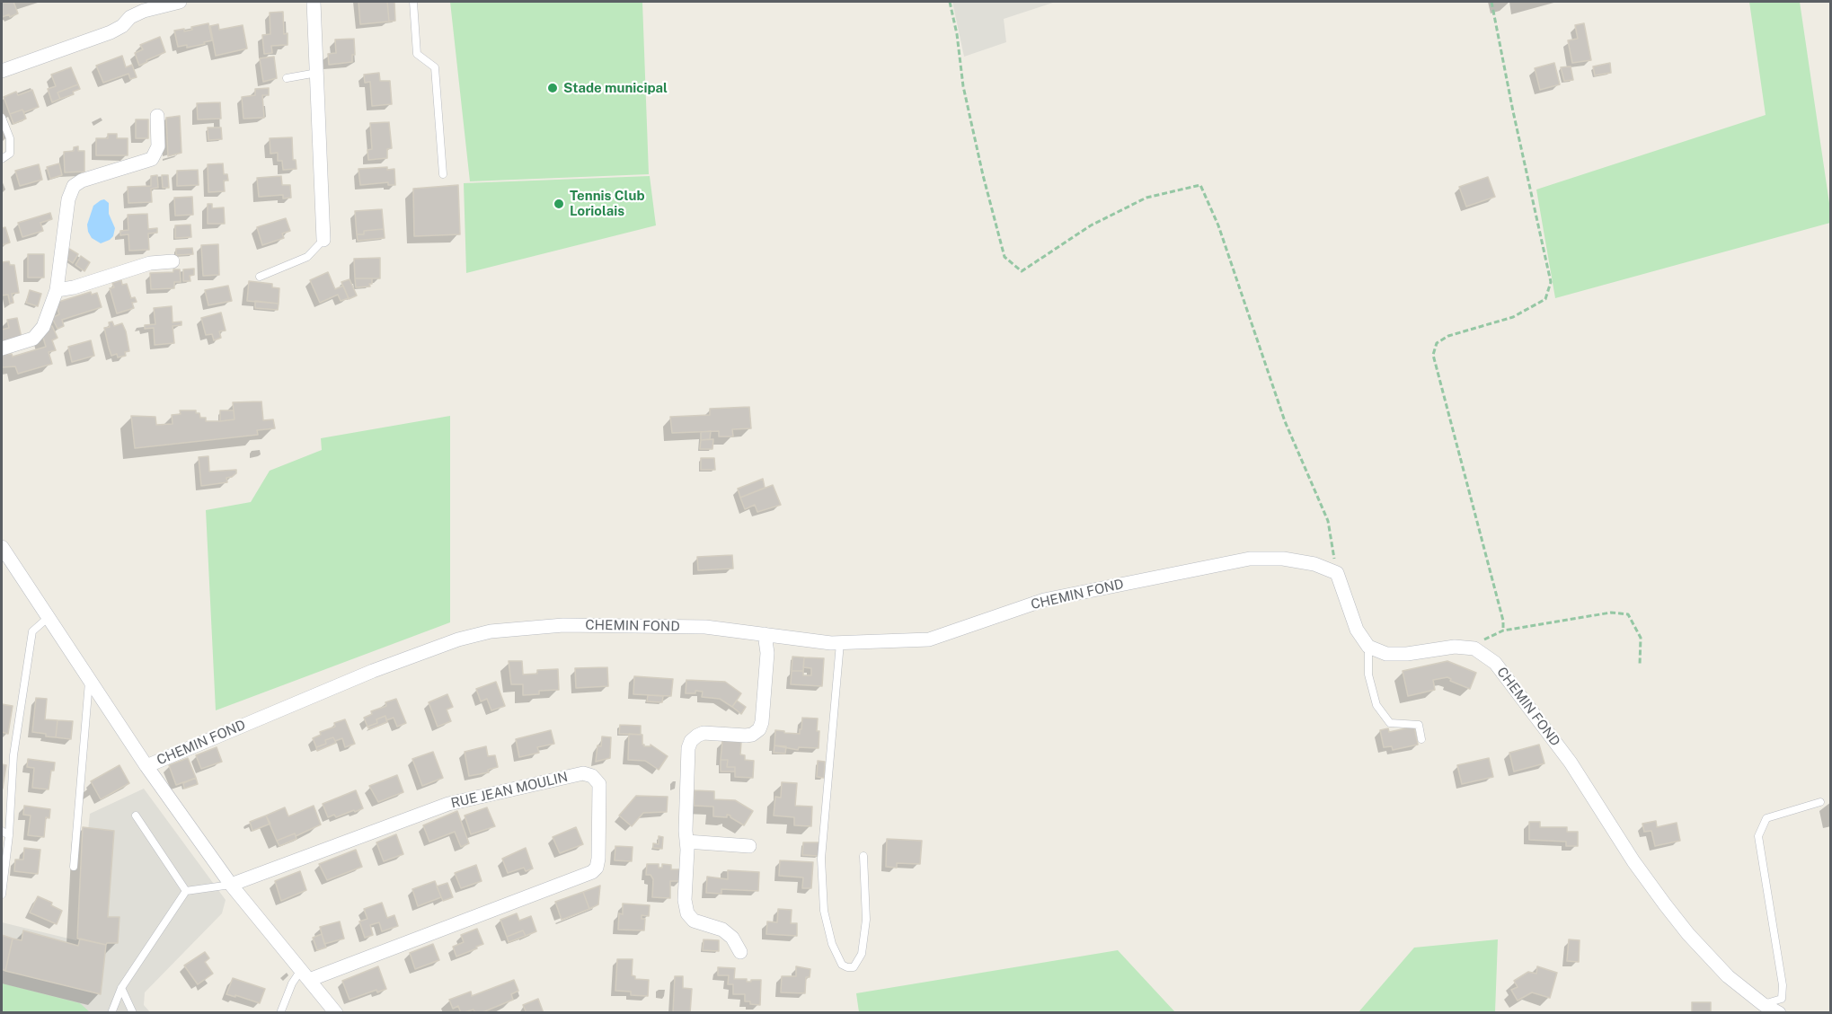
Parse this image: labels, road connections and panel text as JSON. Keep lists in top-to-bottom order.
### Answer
{
  "streets": {
    "street": ["CHEMIN FOND", "RUE JEAN MOULIN"]
  },
  "places": ["Stade municipal", "Tennis Club Loriolais"]
}
